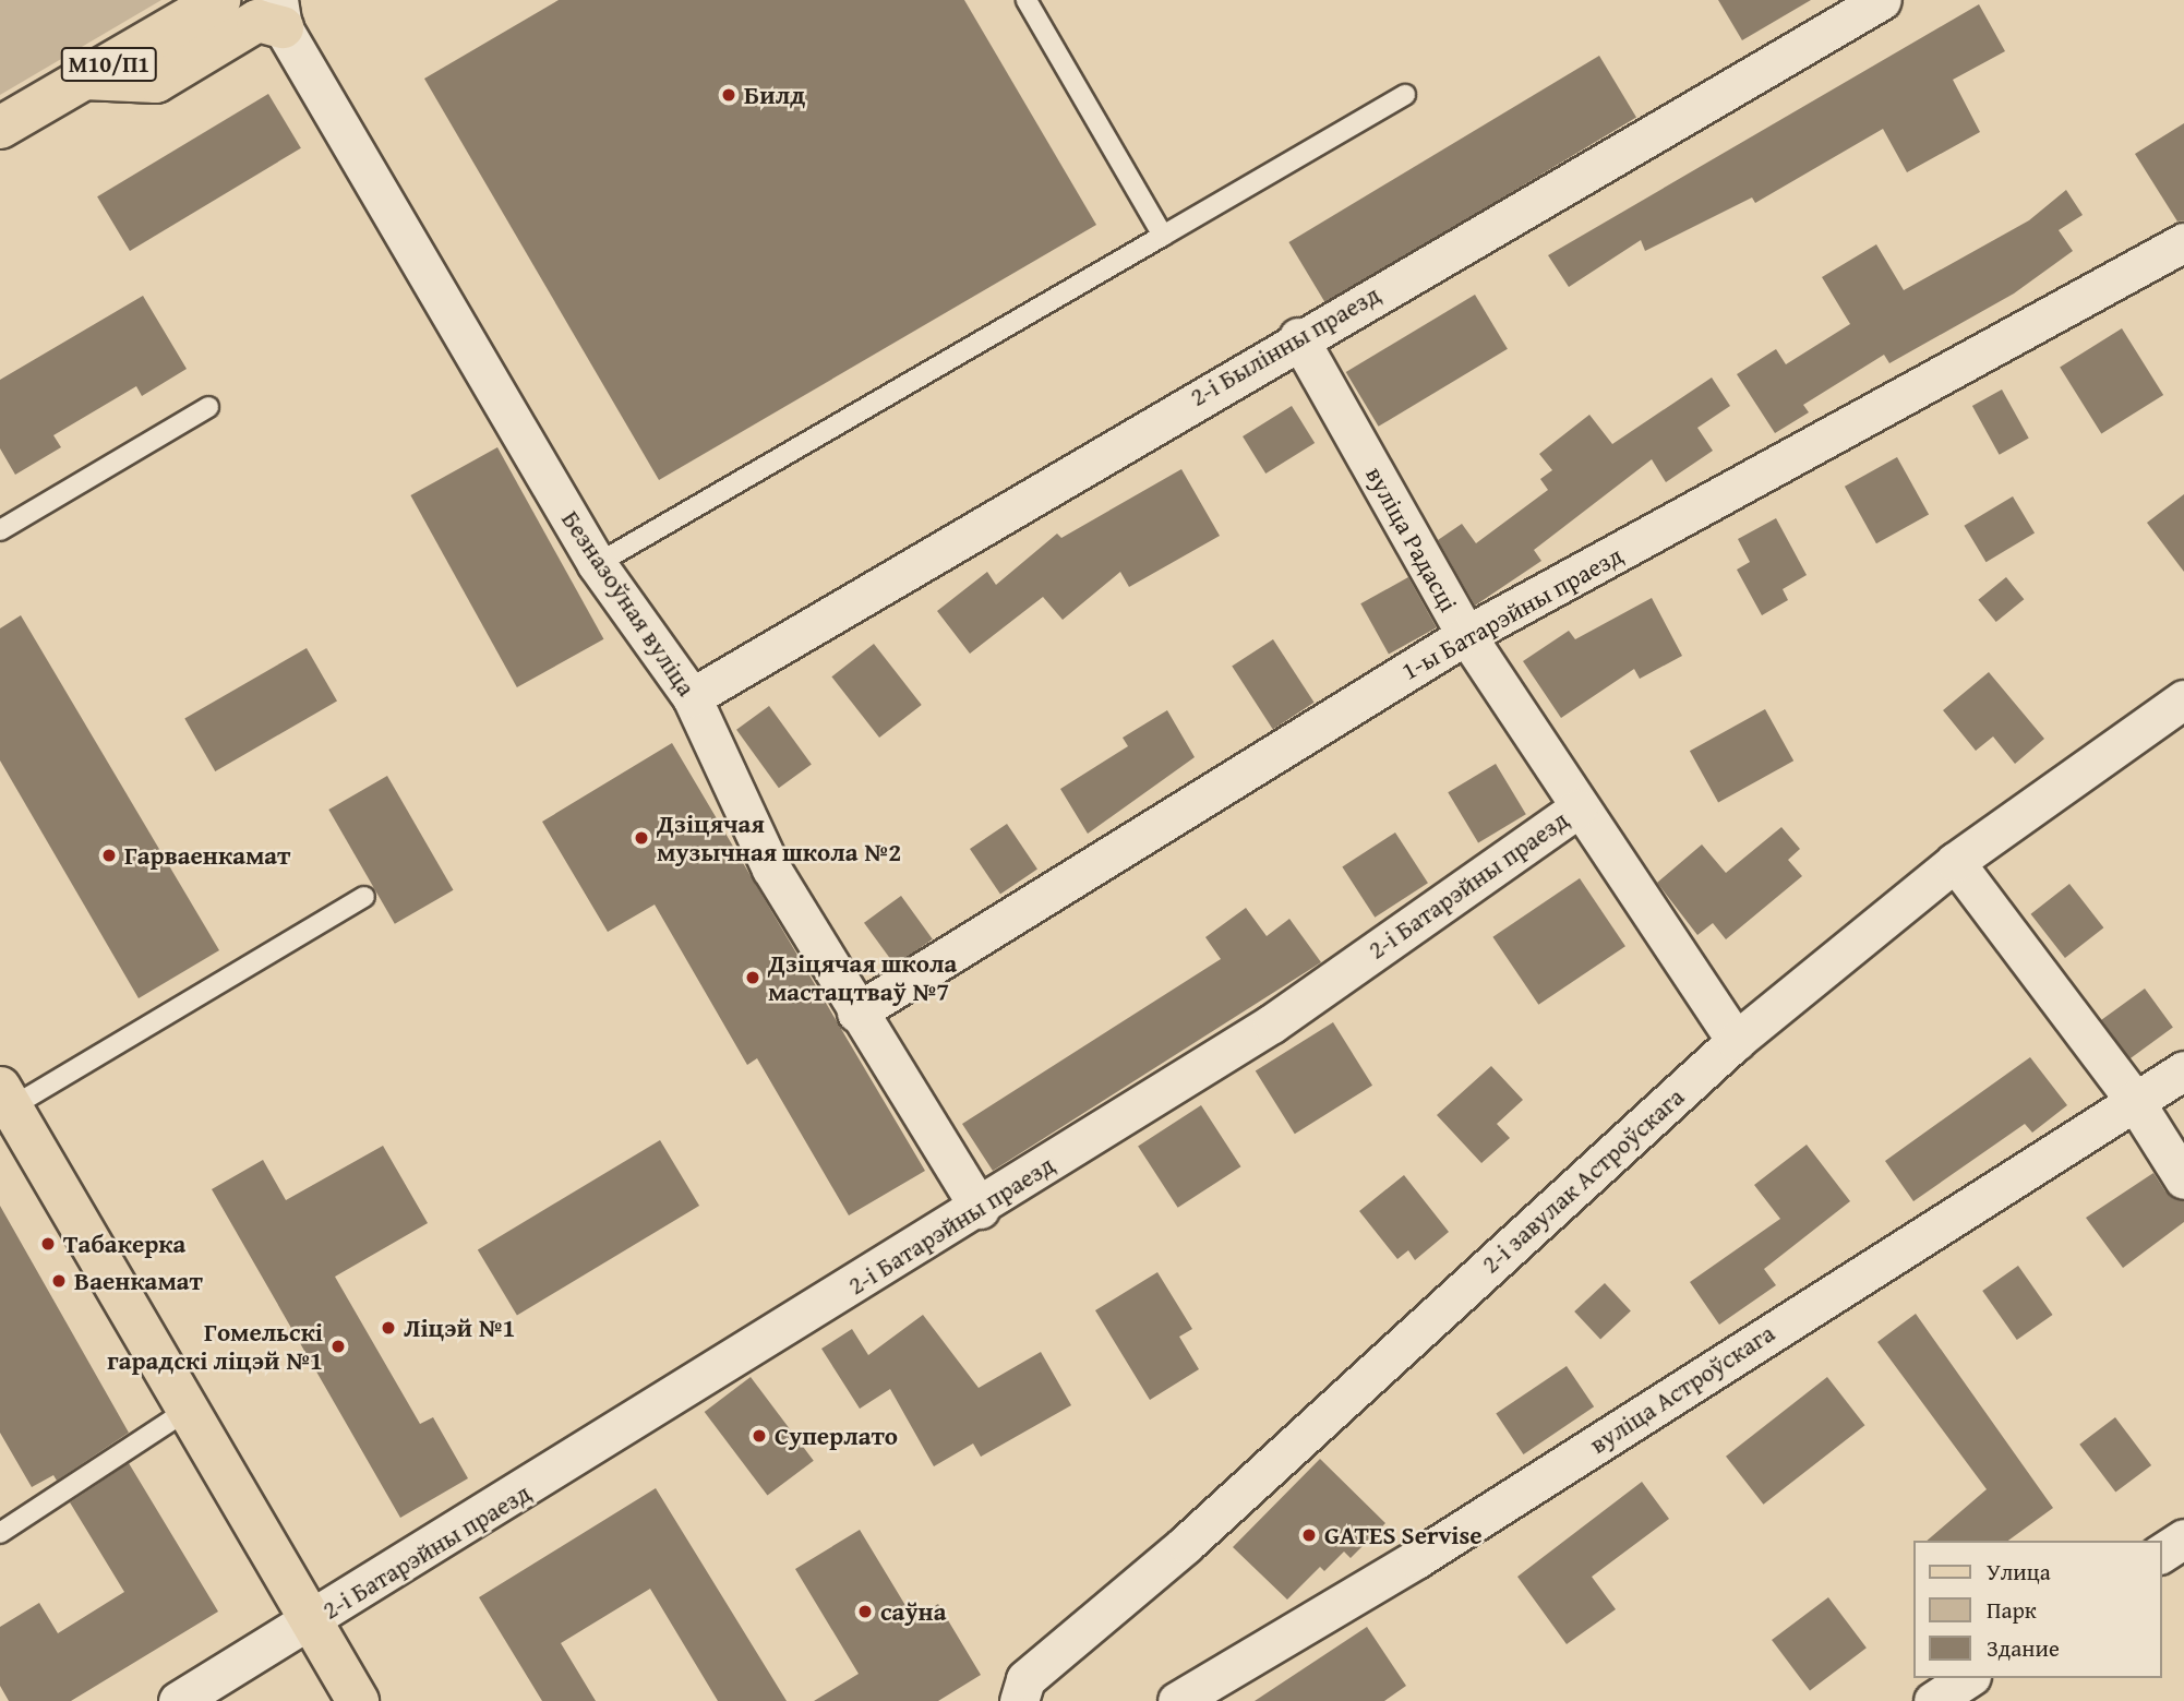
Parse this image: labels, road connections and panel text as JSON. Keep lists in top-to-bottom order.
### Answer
{
  "streets": {
    "main road": ["М10/П1"],
    "street": [
      "2-і Былінны праезд",
      "вуліца Радасці",
      "Безназоўная вуліца",
      "1-ы Батарэйны праезд",
      "2-і Батарэйны праезд",
      "2-і завулак Астроўскага",
      "вуліца Астроўскага"
    ]
  },
  "crossings": [
    ["2-і Былінны праезд", "вуліца Радасці"],
    ["2-і Былінны праезд", "Безназоўная вуліца"],
    ["вуліца Радасці", "1-ы Батарэйны праезд"],
    ["вуліца Радасці", "2-і Батарэйны праезд"],
    ["вуліца Радасці", "2-і завулак Астроўскага"],
    ["Безназоўная вуліца", "1-ы Батарэйны праезд"],
    ["Безназоўная вуліца", "2-і Батарэйны праезд"]
  ],
  "places": [
    "Билд",
    "Дзіцячая музычная школа №2",
    "Гарваенкамат",
    "Дзіцячая школа мастацтваў №7",
    "Табакерка",
    "Ваенкамат",
    "Ліцэй №1",
    "Гомельскі гарадскі ліцэй №1",
    "Суперлато",
    "GATES Servise",
    "саўна"
  ],
  "legend": ["Улица", "Парк", "Здание"]
}
